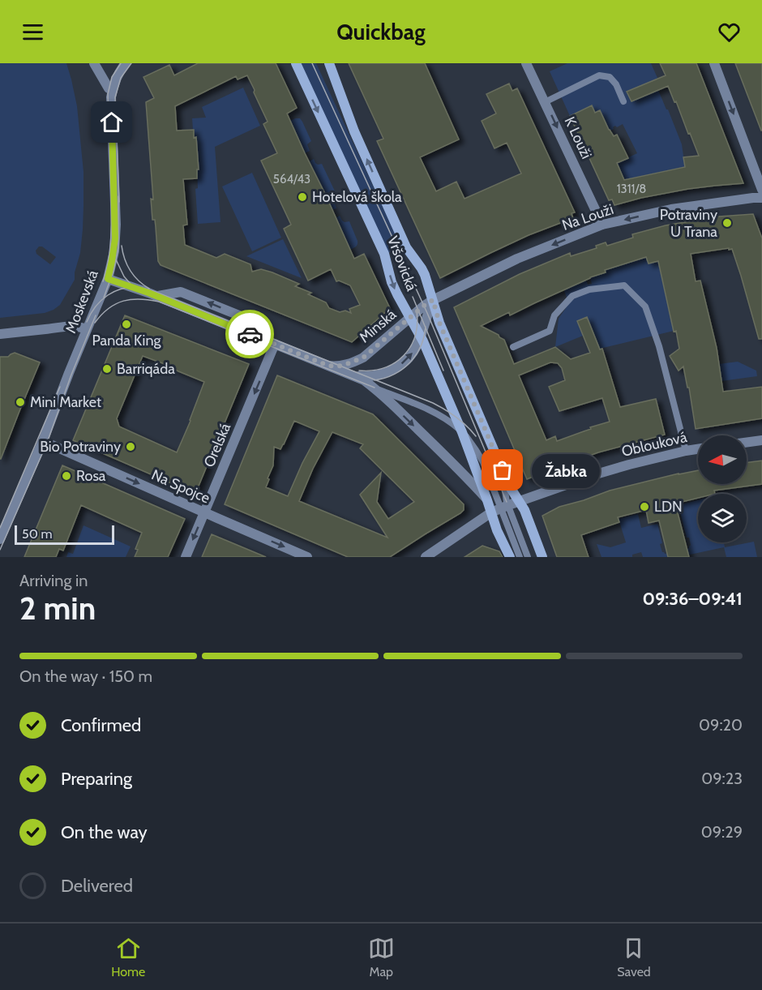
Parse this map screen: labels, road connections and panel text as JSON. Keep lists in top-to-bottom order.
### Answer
{
  "streets": {
    "main road": ["Vršovická"],
    "street": [
      "K Louži",
      "Na Louži",
      "Moskevská",
      "Minská",
      "Oblouková",
      "Orelská",
      "Na Spojce"
    ]
  },
  "crossings": [
    ["K Louži", "Na Louži"],
    ["Na Louži", "Vršovická"],
    ["Na Louži", "Minská"],
    ["Vršovická", "Minská"],
    ["Vršovická", "Oblouková"],
    ["Moskevská", "Na Spojce"],
    ["Orelská", "Na Spojce"]
  ],
  "one_way": [
    "K Louži",
    "Na Louži",
    "Orelská",
    "Na Spojce"
  ],
  "places": [
    "Hotelová škola",
    "Potraviny U Trana",
    "Panda King",
    "Barriqáda",
    "Mini Market",
    "Bio Potraviny",
    "Žabka",
    "Rosa",
    "LDN"
  ],
  "house_numbers": ["564/43", "1311/8"],
  "scale_bar": "50 m",
  "north": "left",
  "page": {
    "header": "Quickbag",
    "bubble": "Žabka",
    "scale": "50 m",
    "heading": ["2 min", "Arriving in", "09:36–09:41"],
    "bar": "On the way · 150 m",
    "list": [
      ["Confirmed", "09:20"],
      ["Preparing", "09:23"],
      ["On the way", "09:29"],
      "Delivered"
    ],
    "tabs": ["Home", "Map", "Saved"]
  }
}
